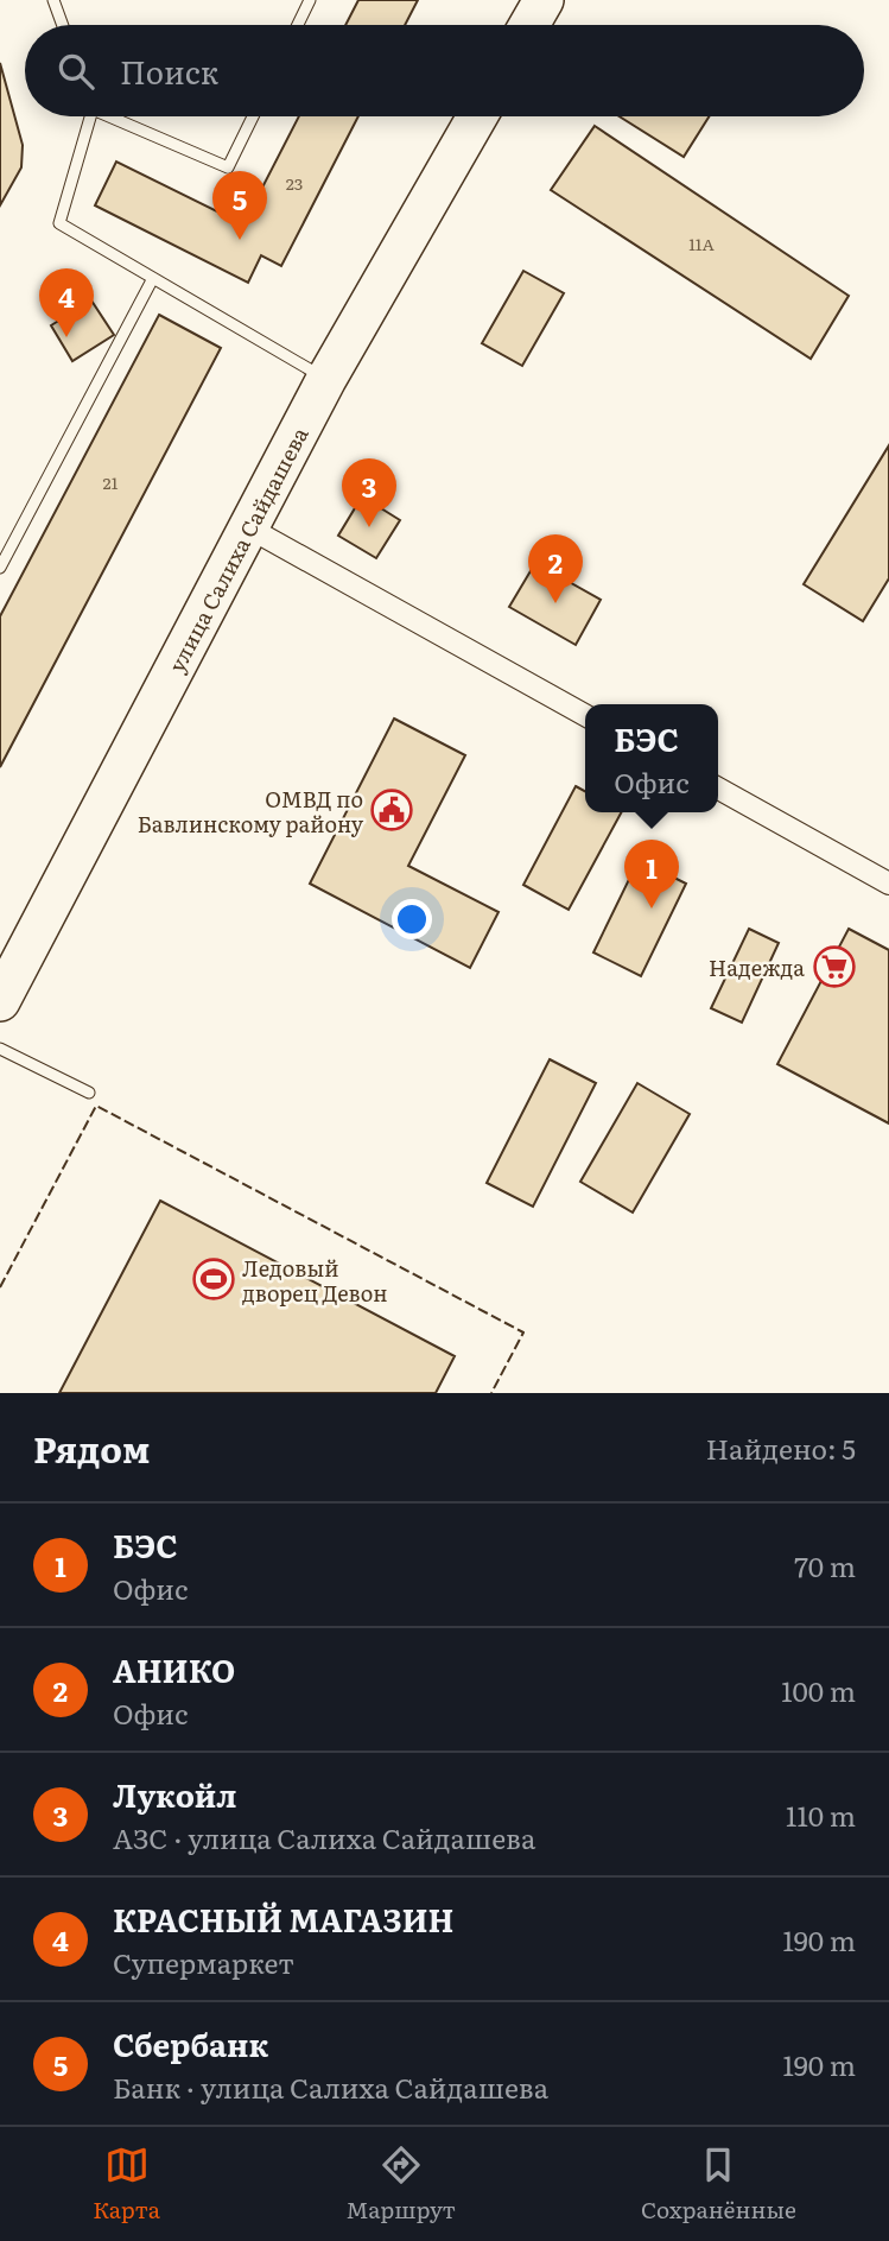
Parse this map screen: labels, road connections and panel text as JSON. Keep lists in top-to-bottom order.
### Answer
{
  "streets": {
    "highway": ["улица Салиха Сайдашева"]
  },
  "places": {
    "public building": ["ОМВД по Бавлинскому району"],
    "supermarket": ["Надежда"],
    "sports": ["Ледовый дворец Девон"]
  },
  "house_numbers": ["23", "11А", "21"],
  "page": {
    "search": "Поиск",
    "pins": [
      "5",
      "4",
      "3",
      "2",
      "1"
    ],
    "popup": ["БЭС", "Офис"],
    "heading": ["Рядом", "Найдено: 5"],
    "list": [
      {
        "mark": "1",
        "name": "БЭС",
        "note": "Офис",
        "value": "70 m"
      },
      {
        "mark": "2",
        "name": "АНИКО",
        "note": "Офис",
        "value": "100 m"
      },
      {
        "mark": "3",
        "name": "Лукойл",
        "note": "АЗС · улица Салиха Сайдашева",
        "value": "110 m"
      },
      {
        "mark": "4",
        "name": "КРАСНЫЙ МАГАЗИН",
        "note": "Супермаркет",
        "value": "190 m"
      },
      {
        "mark": "5",
        "name": "Сбербанк",
        "note": "Банк · улица Салиха Сайдашева",
        "value": "190 m"
      }
    ],
    "nav": ["Карта", "Маршрут", "Сохранённые"]
  }
}
